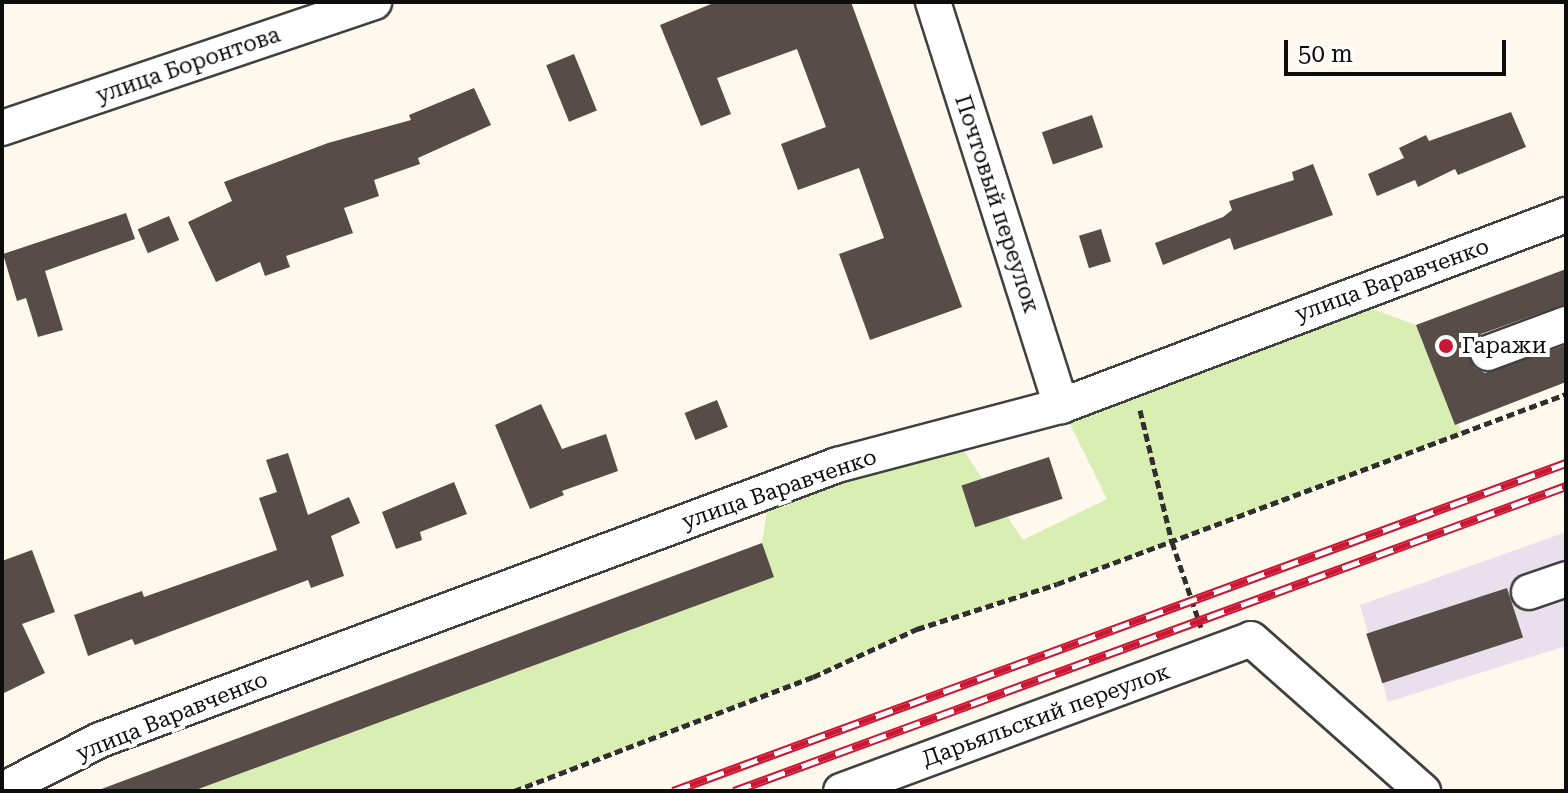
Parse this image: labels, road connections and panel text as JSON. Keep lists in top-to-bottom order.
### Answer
{
  "streets": {
    "street": [
      "улица Боронтова",
      "Почтовый переулок",
      "улица Варавченко",
      "Дарьяльский переулок"
    ]
  },
  "crossings": [
    ["Почтовый переулок", "улица Варавченко"]
  ],
  "places": ["Гаражи"],
  "scale_bar": "50 m"
}
